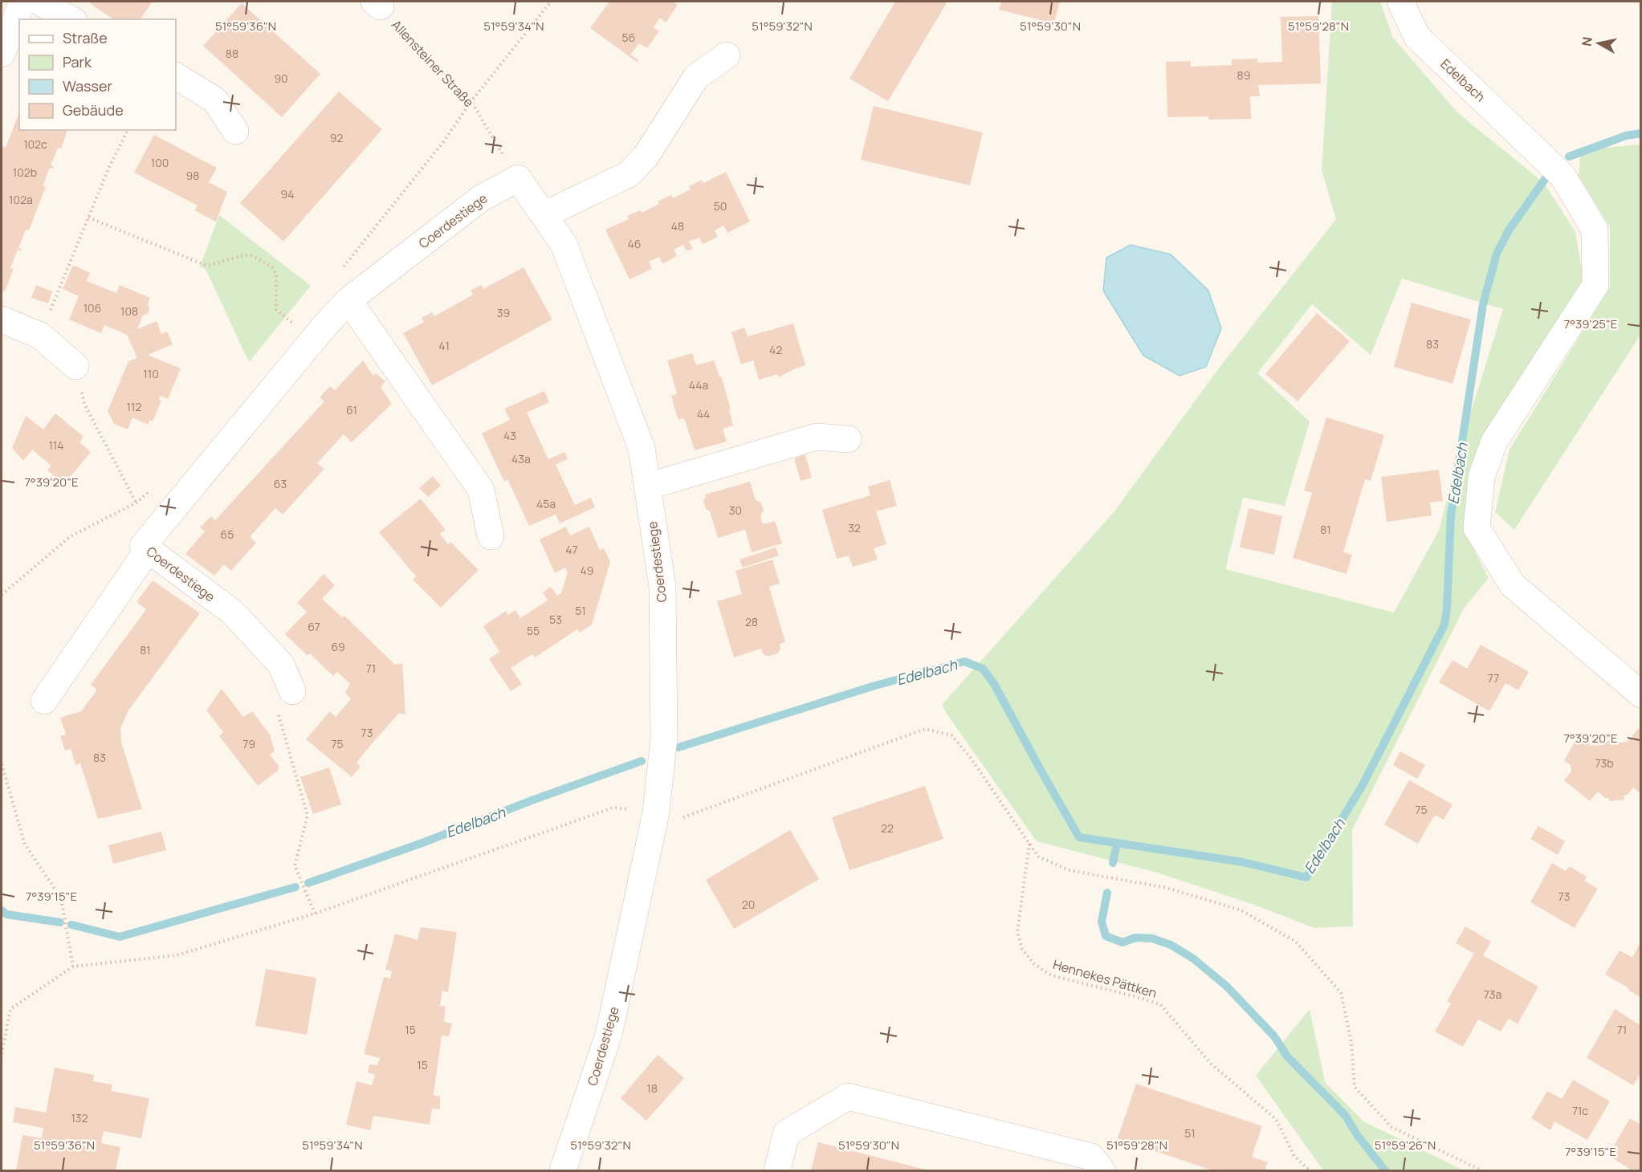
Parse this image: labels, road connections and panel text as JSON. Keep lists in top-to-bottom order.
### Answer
{
  "streets": {
    "street": ["Edelbach", "Coerdestiege"],
    "path": ["Allensteiner Straße", "Hennekes Pättken"]
  },
  "crossings": [
    ["Allensteiner Straße", "Coerdestiege"]
  ],
  "water": ["Edelbach"],
  "house_numbers": [
    "56",
    "88",
    "89",
    "90",
    "92",
    "102c",
    "100",
    "102b",
    "98",
    "94",
    "102a",
    "50",
    "48",
    "46",
    "106",
    "108",
    "39",
    "83",
    "41",
    "42",
    "110",
    "44a",
    "112",
    "61",
    "44",
    "43",
    "114",
    "43a",
    "63",
    "45a",
    "30",
    "32",
    "81",
    "65",
    "47",
    "49",
    "51",
    "53",
    "28",
    "67",
    "55",
    "69",
    "81",
    "71",
    "77",
    "73",
    "79",
    "75",
    "83",
    "73b",
    "75",
    "22",
    "73",
    "20",
    "73a",
    "15",
    "71",
    "15",
    "18",
    "71c",
    "132",
    "51"
  ],
  "legend": [
    "Straße",
    "Park",
    "Wasser",
    "Gebäude"
  ],
  "north": "left",
  "coordinates": [
    "51°59'36\"N",
    "51°59'34\"N",
    "51°59'32\"N",
    "51°59'30\"N",
    "51°59'28\"N",
    "7°39'25\"E",
    "7°39'20\"E",
    "7°39'15\"E",
    "51°59'26\"N"
  ]
}
